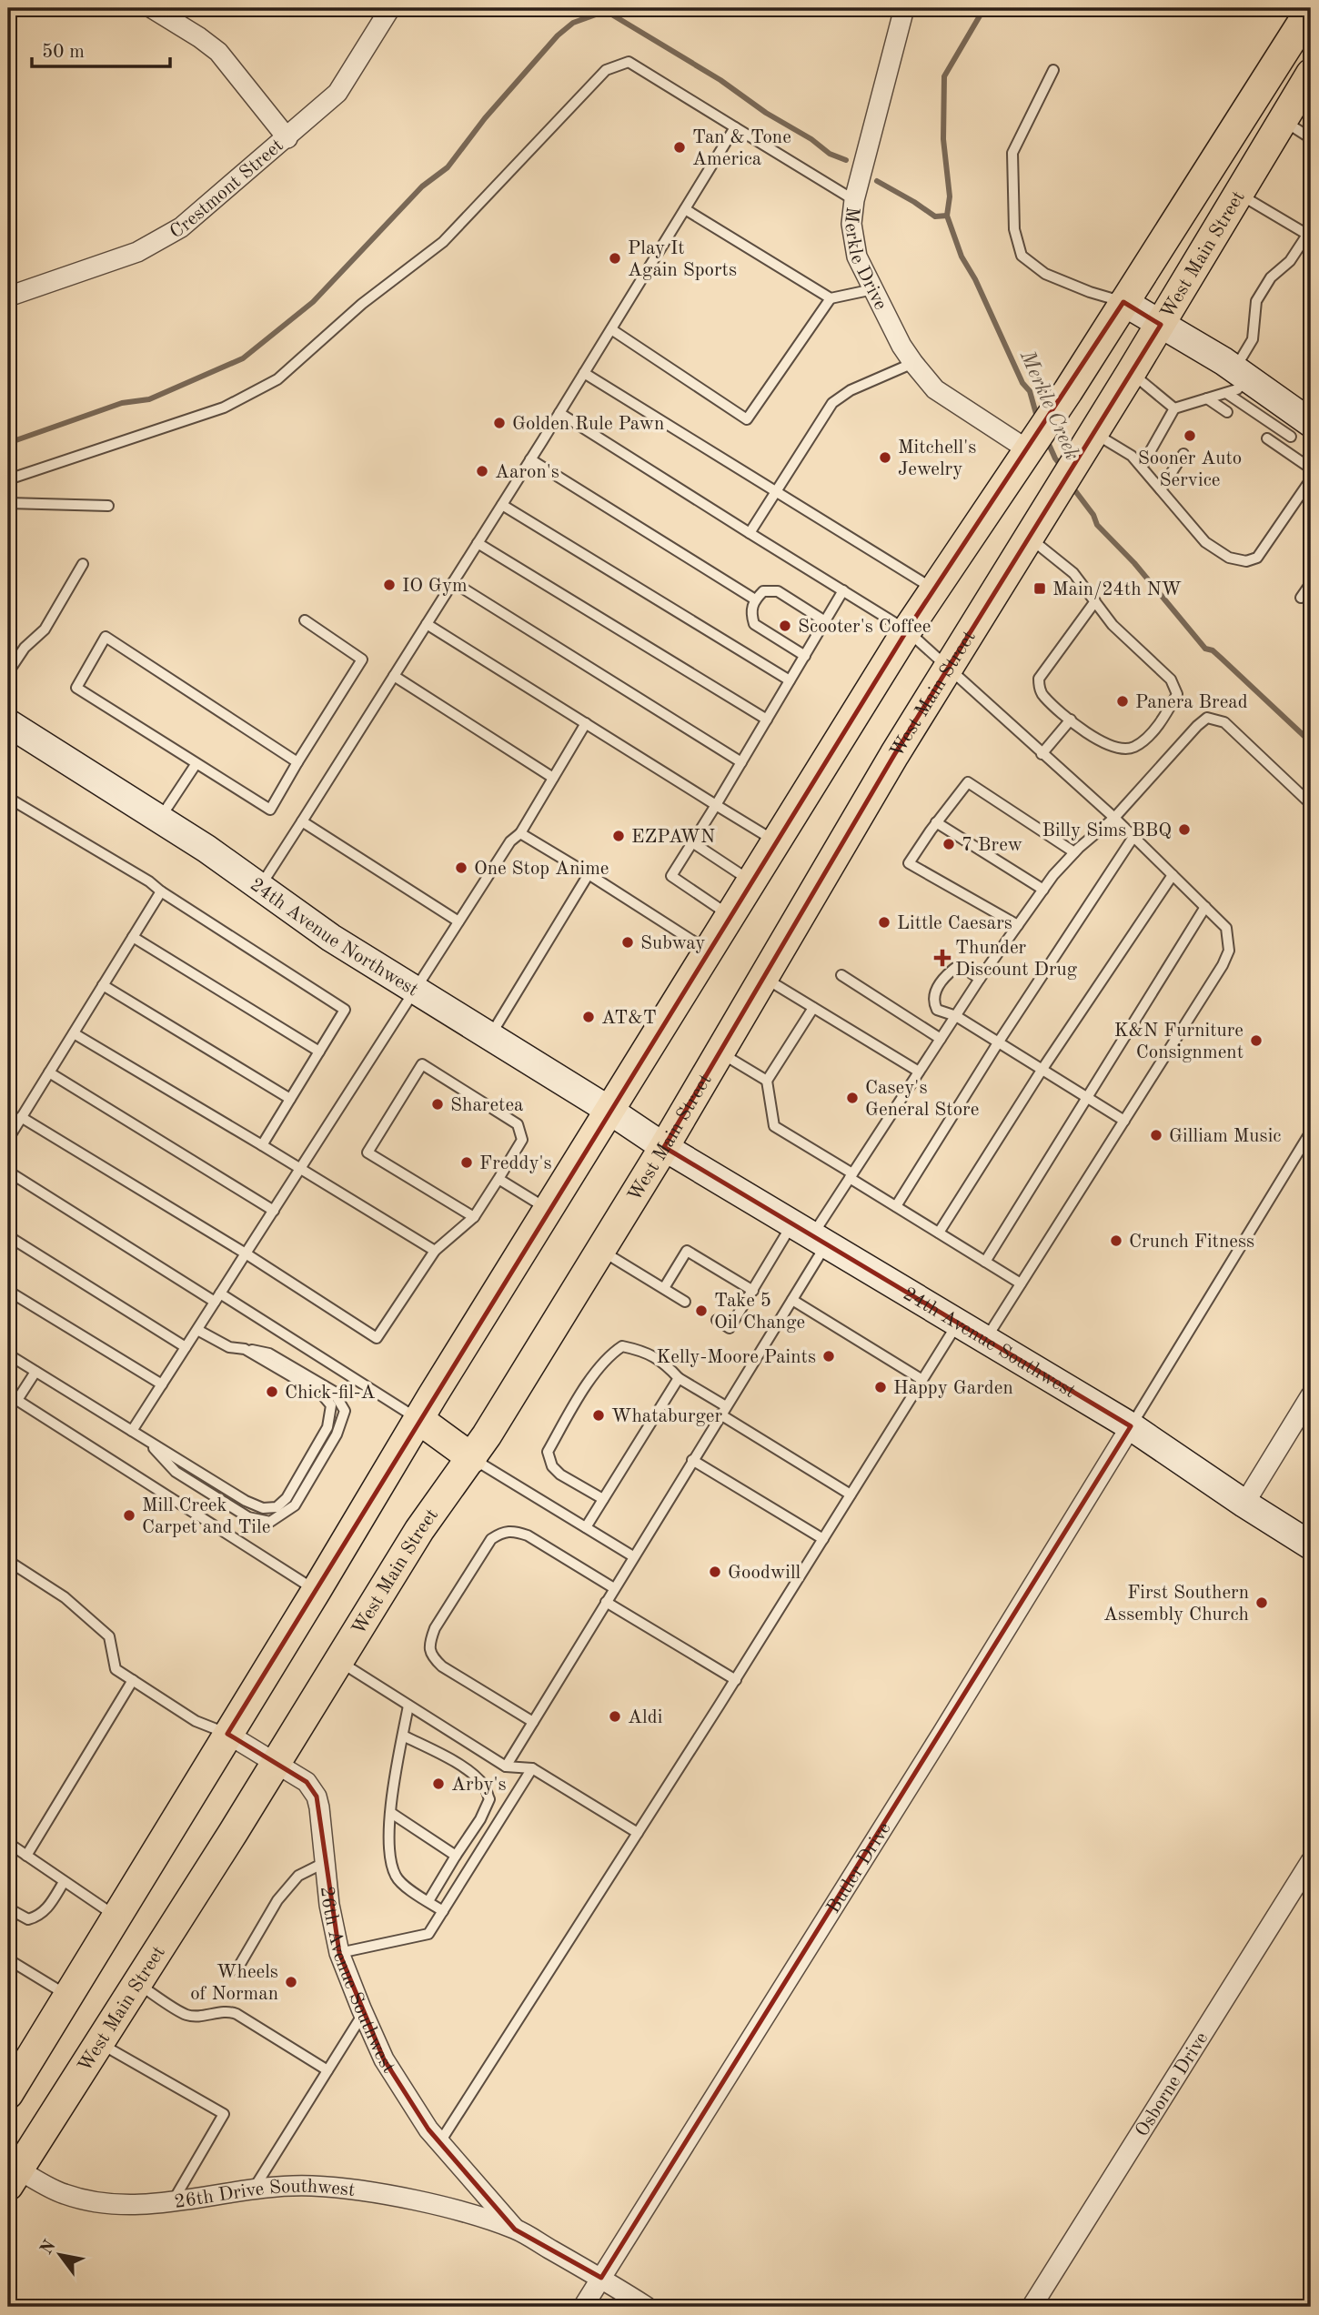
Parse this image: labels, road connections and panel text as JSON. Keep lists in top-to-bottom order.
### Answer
{
  "streets": {
    "main road": ["West Main Street", "24th Avenue Northwest", "24th Avenue Southwest"],
    "street": [
      "Crestmont Street",
      "Merkle Drive",
      "Butler Drive",
      "26th Avenue Southwest",
      "Osborne Drive",
      "26th Drive Southwest"
    ]
  },
  "crossings": [
    ["West Main Street", "Merkle Drive"],
    ["West Main Street", "24th Avenue Northwest"],
    ["West Main Street", "24th Avenue Southwest"],
    ["West Main Street", "26th Avenue Southwest"],
    ["West Main Street", "26th Drive Southwest"],
    ["24th Avenue Northwest", "24th Avenue Southwest"],
    ["24th Avenue Southwest", "Butler Drive"],
    ["26th Avenue Southwest", "26th Drive Southwest"]
  ],
  "water": ["Merkle Creek"],
  "places": {
    "other": [
      "Tan & Tone America",
      "Play It Again Sports",
      "Golden Rule Pawn",
      "Sooner Auto Service",
      "Mitchell's Jewelry",
      "Aaron's",
      "IO Gym",
      "Scooter's Coffee",
      "Panera Bread",
      "Billy Sims BBQ",
      "EZPAWN",
      "7 Brew",
      "One Stop Anime",
      "Little Caesars",
      "Subway",
      "AT&T",
      "K&N Furniture Consignment",
      "Casey's General Store",
      "Sharetea",
      "Gilliam Music",
      "Freddy's",
      "Crunch Fitness",
      "Take 5 Oil Change",
      "Kelly-Moore Paints",
      "Happy Garden",
      "Chick-fil-A",
      "Whataburger",
      "Mill Creek Carpet and Tile",
      "Goodwill",
      "First Southern Assembly Church",
      "Aldi",
      "Arby's",
      "Wheels of Norman"
    ],
    "transit": ["Main/24th NW"],
    "health": ["Thunder Discount Drug"]
  },
  "scale_bar": "50 m",
  "north": "top left"
}
